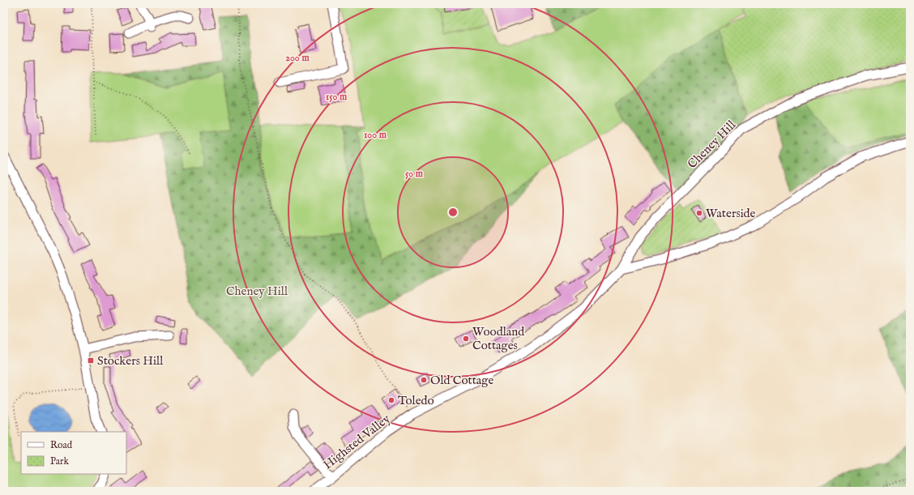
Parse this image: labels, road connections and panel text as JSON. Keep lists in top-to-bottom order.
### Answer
{
  "streets": {
    "street": ["Cheney Hill", "Highsted Valley"]
  },
  "crossings": [
    ["Cheney Hill", "Highsted Valley"]
  ],
  "parks": ["Cheney Hill"],
  "places": {
    "other": [
      "Waterside",
      "Woodland Cottages",
      "Old Cottage",
      "Toledo"
    ],
    "transit": ["Stockers Hill"]
  },
  "legend": ["Road", "Park"],
  "rings": [
    "200 m",
    "150 m",
    "100 m",
    "50 m"
  ]
}
